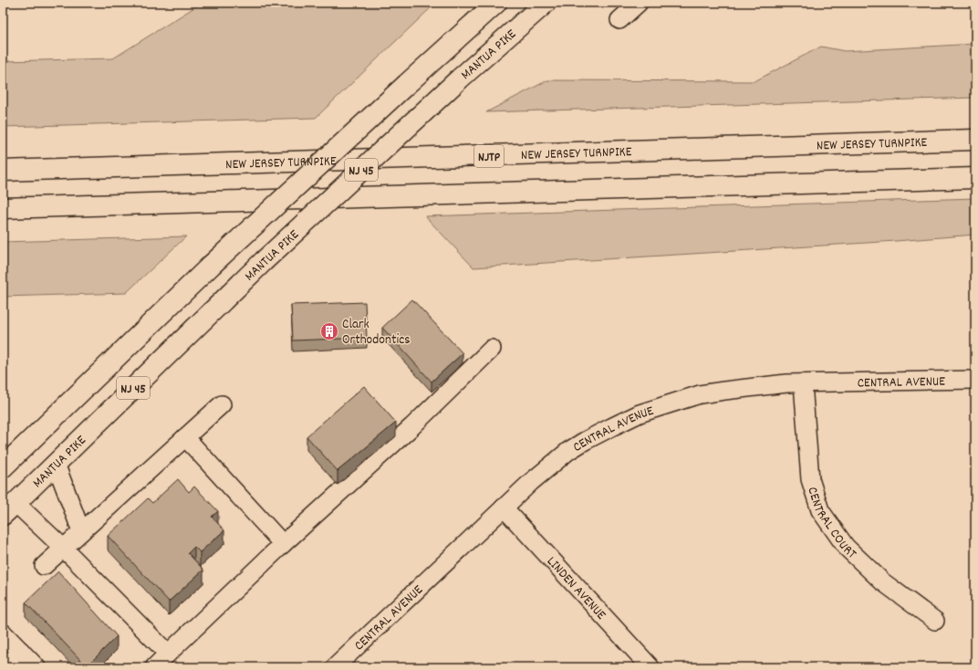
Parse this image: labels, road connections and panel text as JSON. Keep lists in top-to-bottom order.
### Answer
{
  "streets": {
    "main road": [
      "MANTUA PIKE",
      "NEW JERSEY TURNPIKE",
      "NJTP",
      "NJ 45"
    ],
    "street": ["CENTRAL AVENUE", "CENTRAL COURT", "LINDEN AVENUE"]
  },
  "crossings": [
    ["CENTRAL AVENUE", "CENTRAL COURT"],
    ["CENTRAL AVENUE", "LINDEN AVENUE"]
  ],
  "places": {
    "building": ["Clark Orthodontics"]
  }
}
